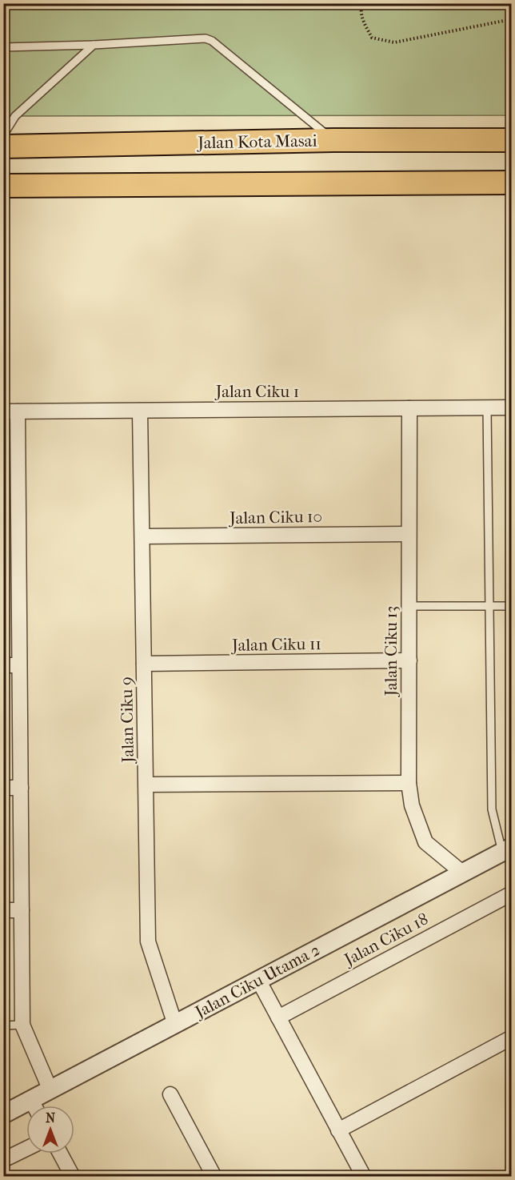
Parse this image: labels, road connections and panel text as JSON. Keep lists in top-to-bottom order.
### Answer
{
  "streets": {
    "main road": ["Jalan Kota Masai"],
    "street": [
      "Jalan Ciku 1",
      "Jalan Ciku 10",
      "Jalan Ciku 11",
      "Jalan Ciku 13",
      "Jalan Ciku 9",
      "Jalan Ciku 18",
      "Jalan Ciku Utama 2"
    ]
  },
  "crossings": [
    ["Jalan Ciku 1", "Jalan Ciku 13"],
    ["Jalan Ciku 1", "Jalan Ciku 9"],
    ["Jalan Ciku 10", "Jalan Ciku 13"],
    ["Jalan Ciku 10", "Jalan Ciku 9"],
    ["Jalan Ciku 11", "Jalan Ciku 13"],
    ["Jalan Ciku 11", "Jalan Ciku 9"],
    ["Jalan Ciku 13", "Jalan Ciku Utama 2"],
    ["Jalan Ciku 9", "Jalan Ciku Utama 2"]
  ],
  "north": "top"
}
